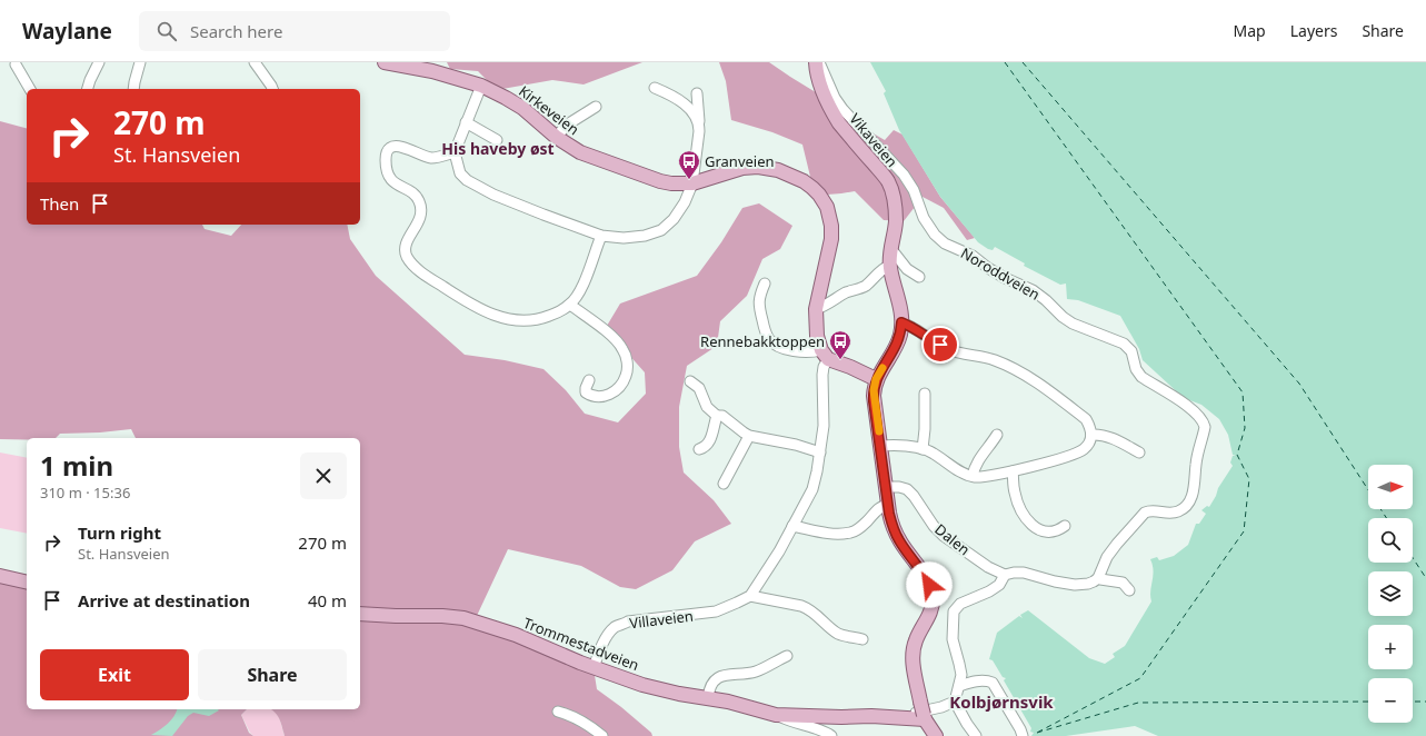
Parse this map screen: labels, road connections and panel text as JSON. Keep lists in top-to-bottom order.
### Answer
{
  "streets": {
    "main road": ["Kirkeveien", "Vikaveien", "Trommestadveien"],
    "street": ["Noroddveien", "Dalen", "Villaveien"]
  },
  "crossings": [
    ["Vikaveien", "Noroddveien"],
    ["Vikaveien", "Dalen"],
    ["Vikaveien", "Trommestadveien"],
    ["Villaveien", "Trommestadveien"]
  ],
  "districts": ["His haveby øst", "Kolbjørnsvik"],
  "places": {
    "bus stop": ["Granveien", "Rennebakktoppen"]
  },
  "north": "right",
  "page": {
    "header": "Waylane",
    "search": "Search here",
    "nav": ["Map", "Layers", "Share"],
    "turn": ["270 m", "St. Hansveien"],
    "then": "Then",
    "heading": ["1 min", "310 m · 15:36"],
    "map_buttons": ["+", "−"],
    "list": [
      {
        "name": "Turn right",
        "note": "St. Hansveien",
        "value": "270 m"
      },
      {
        "name": "Arrive at destination",
        "value": "40 m"
      }
    ],
    "buttons": ["Exit", "Share"]
  }
}
